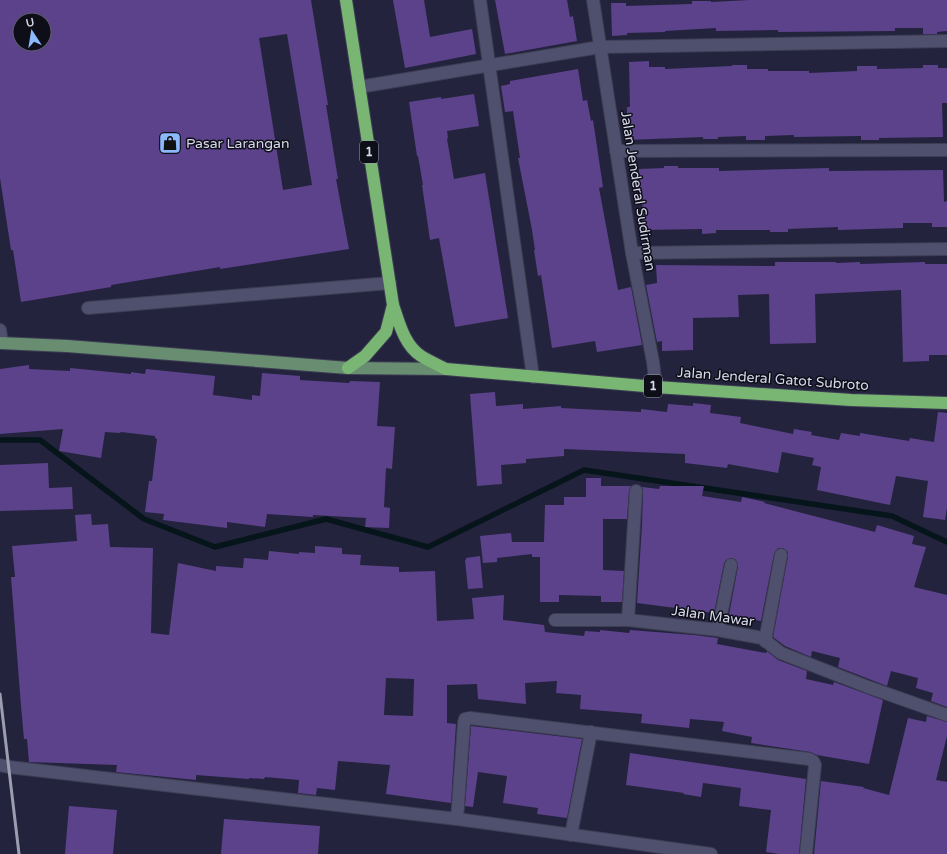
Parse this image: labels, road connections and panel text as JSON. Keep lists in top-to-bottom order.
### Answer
{
  "streets": {
    "highway": ["1", "Jalan Jenderal Gatot Subroto"],
    "street": ["Jalan Jenderal Sudirman", "Jalan Mawar"]
  },
  "crossings": [
    ["1", "Jalan Jenderal Gatot Subroto"],
    ["Jalan Jenderal Sudirman", "Jalan Jenderal Gatot Subroto"]
  ],
  "places": {
    "shop": ["Pasar Larangan"]
  },
  "north": "top"
}
